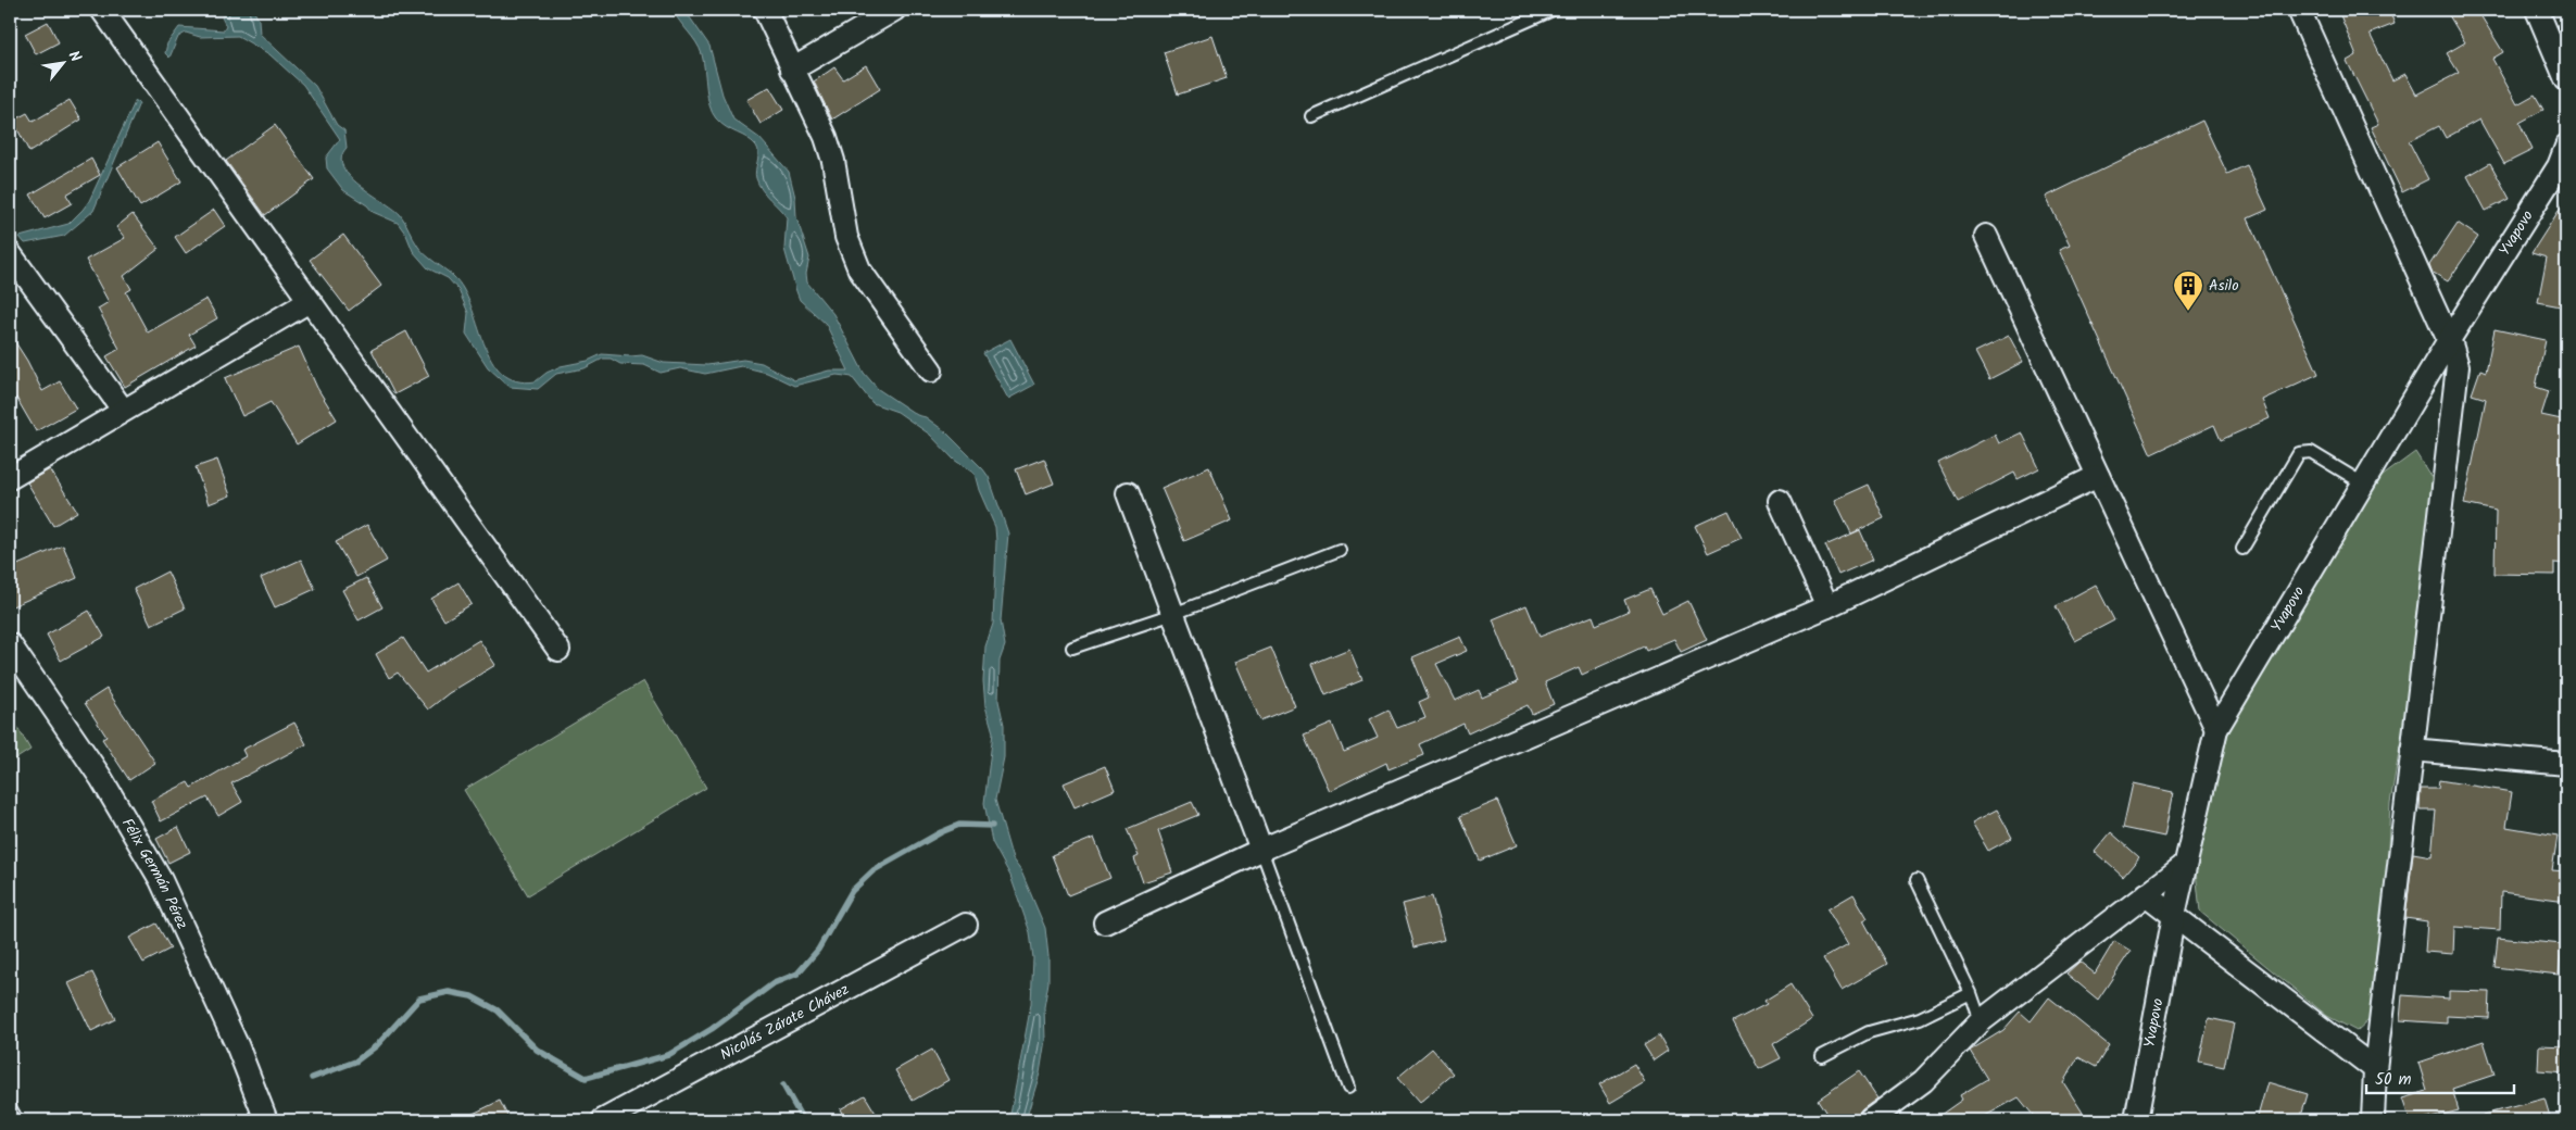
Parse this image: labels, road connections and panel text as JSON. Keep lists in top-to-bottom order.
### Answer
{
  "streets": {
    "street": ["Yvapovo", "Félix Germán Pérez", "Nicolás Zárate Chávez"]
  },
  "places": {
    "building": ["Asilo"]
  },
  "scale_bar": "50 m",
  "north": "top right"
}
